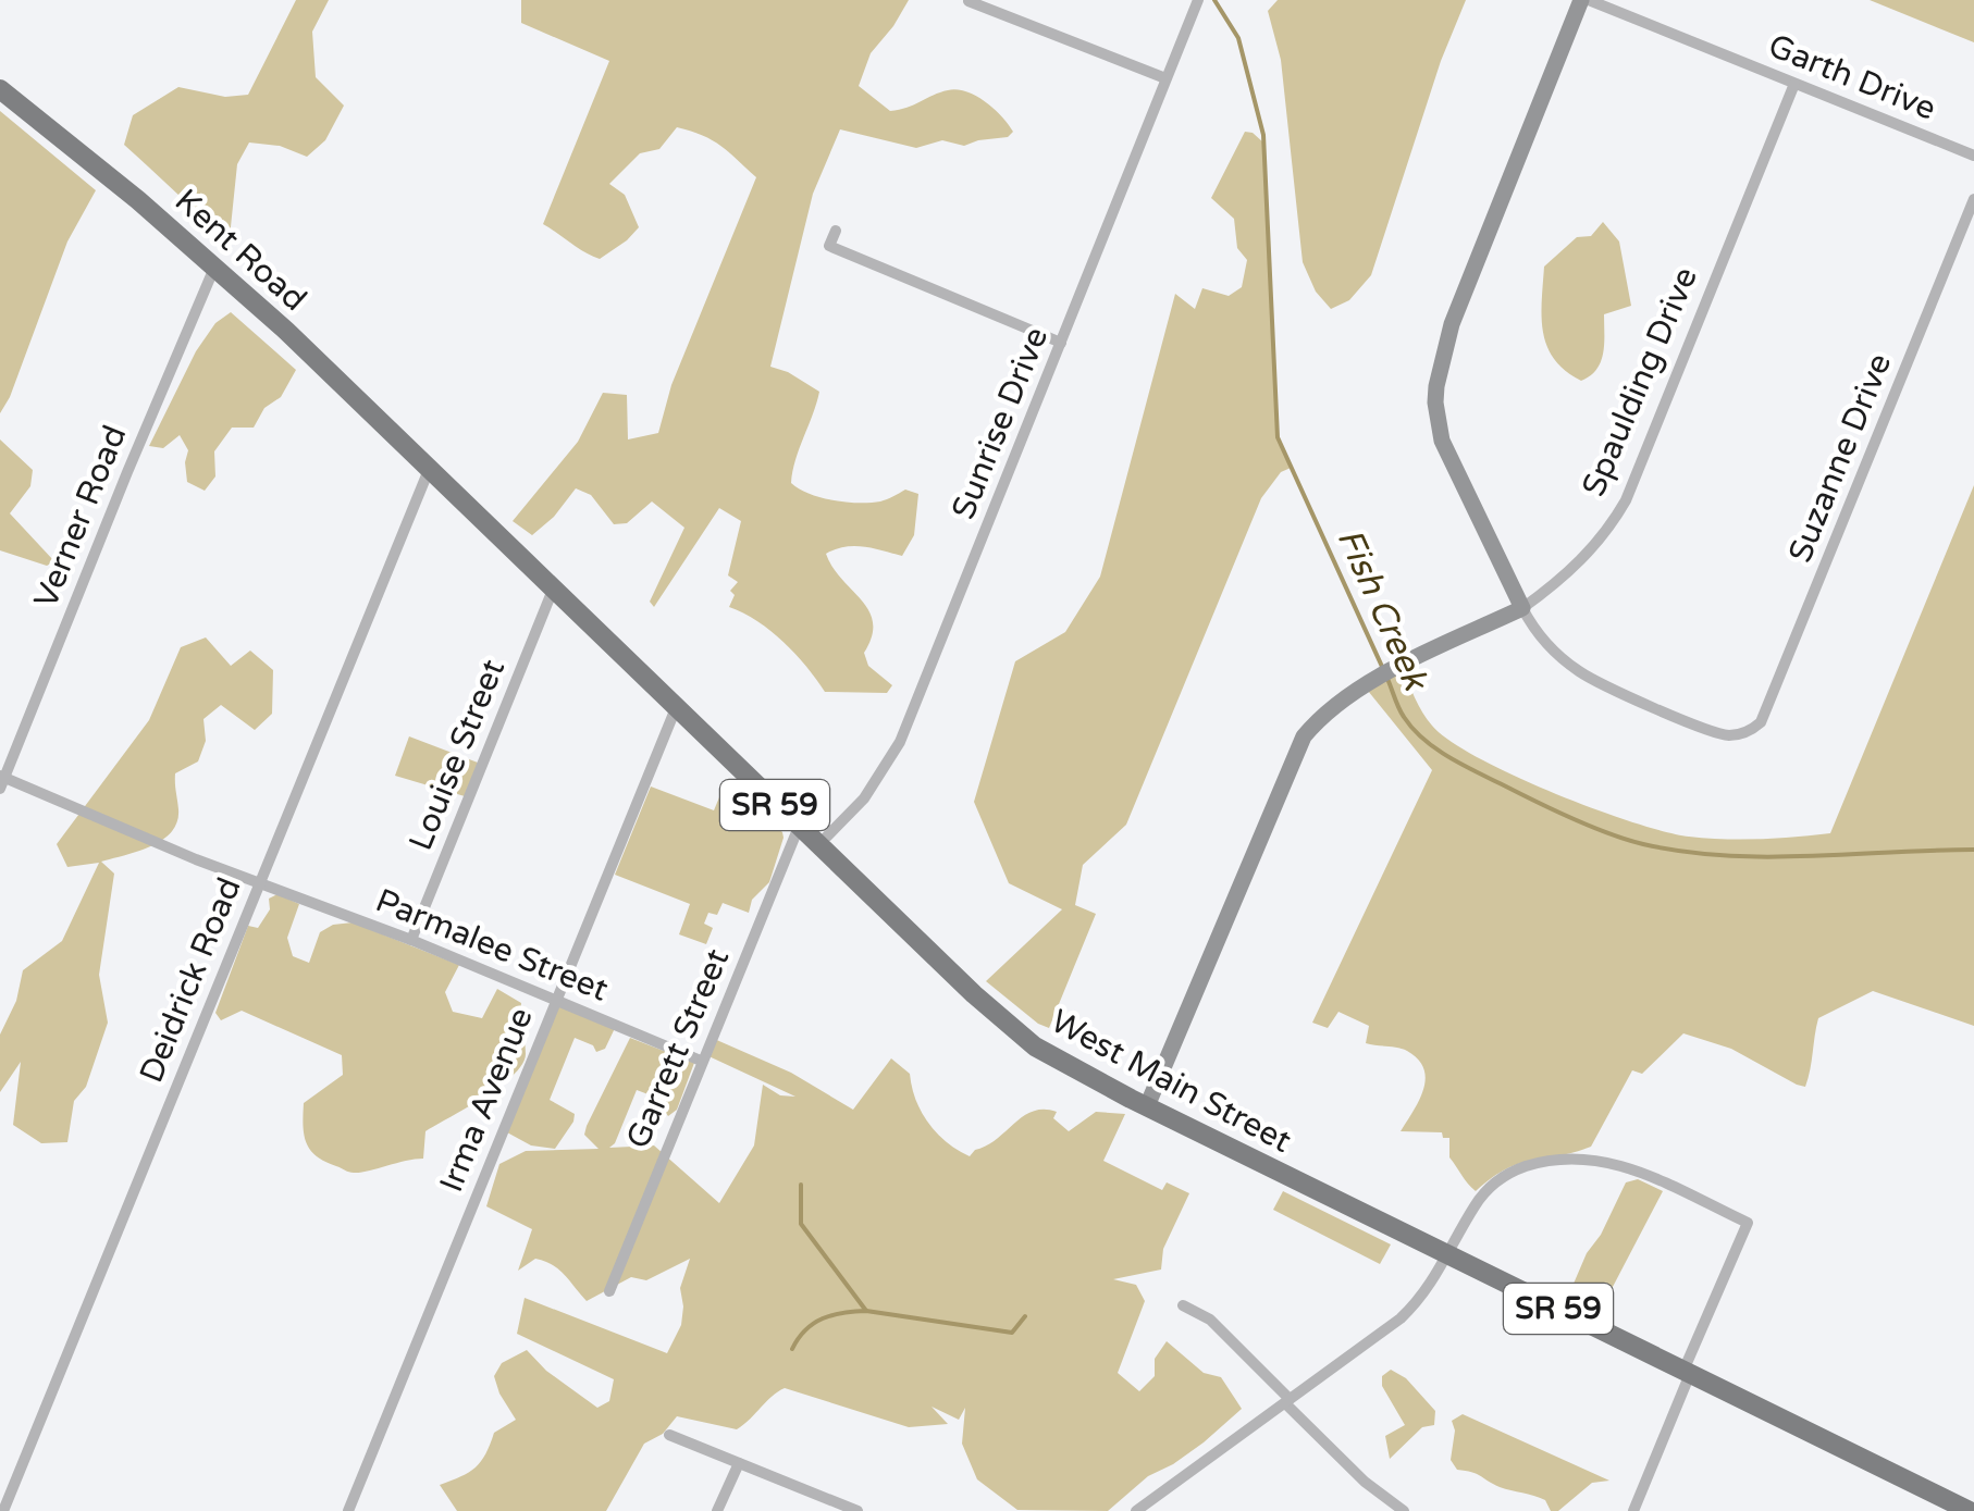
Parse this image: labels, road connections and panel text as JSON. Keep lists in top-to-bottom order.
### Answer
{
  "streets": {
    "main road": ["Kent Road", "SR 59", "West Main Street"],
    "street": [
      "Garth Drive",
      "Spaulding Drive",
      "Sunrise Drive",
      "Suzanne Drive",
      "Verner Road",
      "Louise Street",
      "Parmalee Street",
      "Deidrick Road",
      "Garrett Street",
      "Irma Avenue"
    ]
  },
  "crossings": [
    ["Garth Drive", "Spaulding Drive"],
    ["Kent Road", "Verner Road"],
    ["Kent Road", "Deidrick Road"],
    ["Kent Road", "West Main Street"],
    ["Spaulding Drive", "Suzanne Drive"],
    ["Spaulding Drive", "West Main Street"],
    ["Sunrise Drive", "West Main Street"],
    ["Verner Road", "Parmalee Street"],
    ["Louise Street", "Parmalee Street"],
    ["Louise Street", "West Main Street"],
    ["Parmalee Street", "Deidrick Road"],
    ["Parmalee Street", "Garrett Street"],
    ["Parmalee Street", "Irma Avenue"],
    ["Deidrick Road", "West Main Street"],
    ["Garrett Street", "West Main Street"],
    ["West Main Street", "Irma Avenue"]
  ],
  "water": ["Fish Creek"]
}
